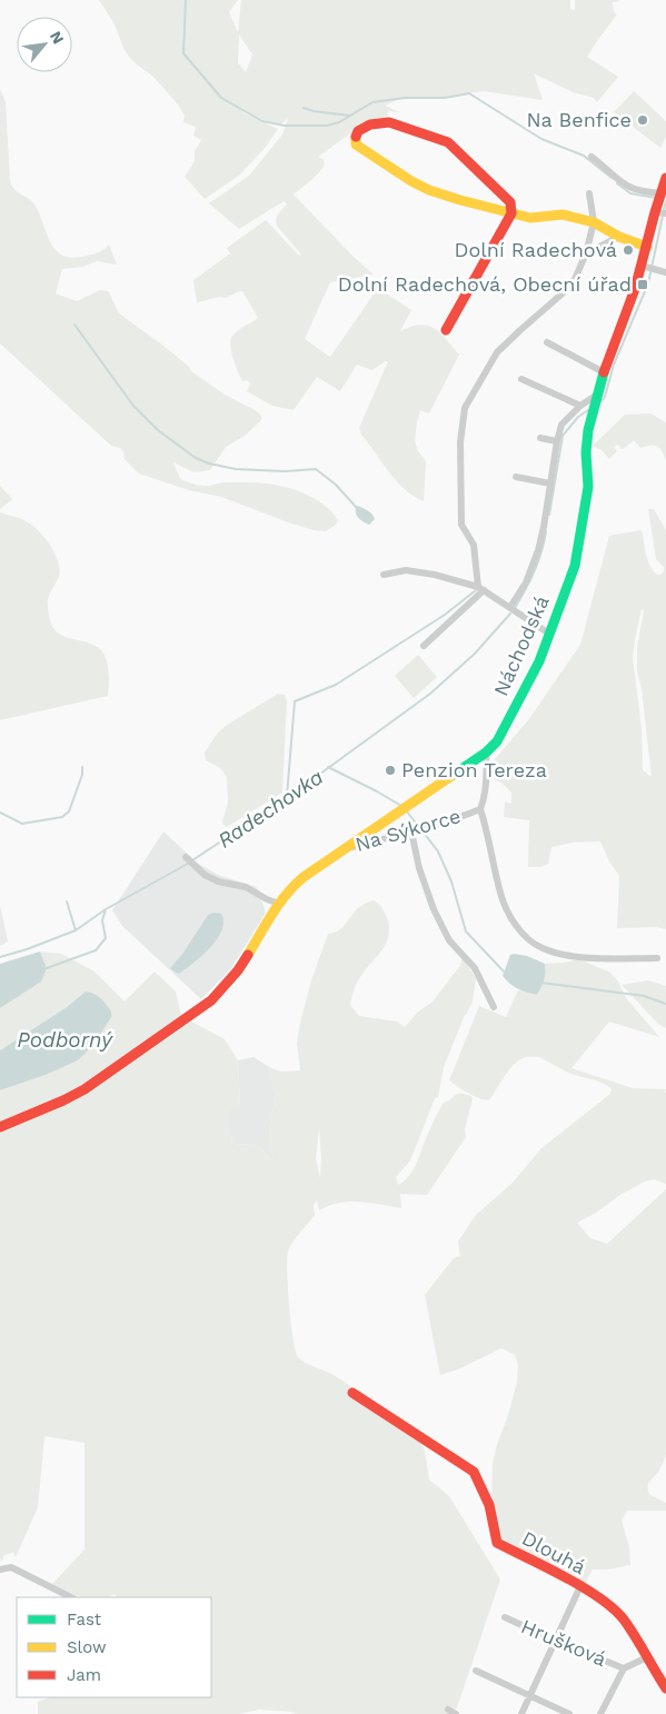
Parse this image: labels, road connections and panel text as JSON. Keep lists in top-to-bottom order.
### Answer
{
  "streets": {
    "main road": ["Náchodská", "Dlouhá"],
    "street": ["Na Sýkorce", "Hrušková"]
  },
  "crossings": [
    ["Náchodská", "Na Sýkorce"]
  ],
  "water": ["Radechovka", "Podborný"],
  "places": {
    "other": ["Na Benfice", "Dolní Radechová", "Penzion Tereza"],
    "transit": ["Dolní Radechová, Obecní úřad"]
  },
  "legend": ["Fast", "Slow", "Jam"],
  "north": "top right"
}
